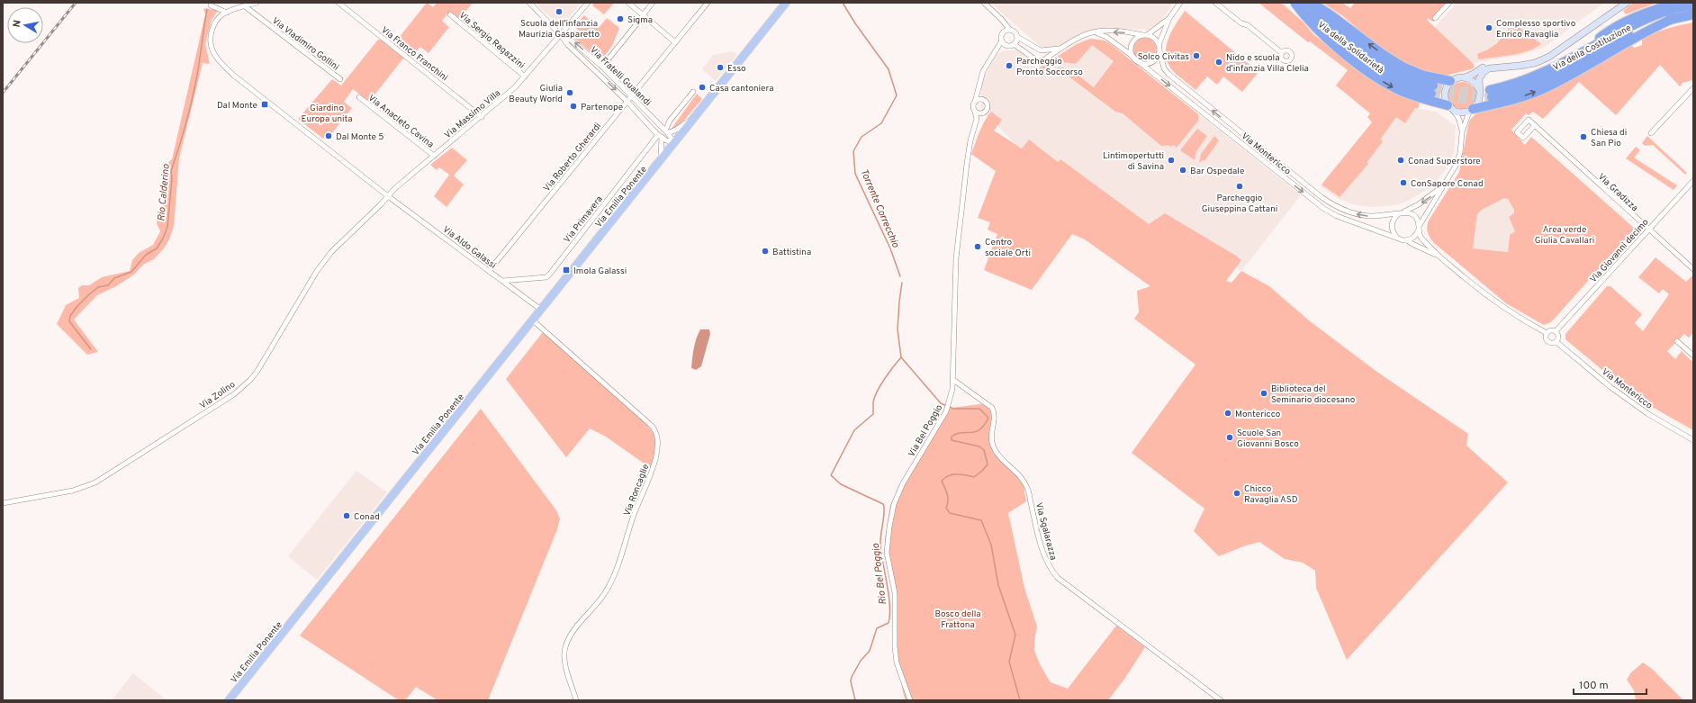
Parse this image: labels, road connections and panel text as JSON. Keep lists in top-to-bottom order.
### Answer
{
  "streets": {
    "highway": ["Via della Solidarietà", "Via della Costituzione"],
    "main road": ["Via Emilia Ponente"],
    "street": [
      "Via Sergio Ragazzini",
      "Via Vladimiro Gollini",
      "Via Franco Franchini",
      "Via Fratelli Gualandi",
      "Via Massimo Villa",
      "Via Anacleto Cavina",
      "Via Montericco",
      "Via Roberto Gherardi",
      "Via Gradizza",
      "Via Primavera",
      "Via Aldo Galassi",
      "Via Giovanni decimo",
      "Via Zolino",
      "Via Bel Poggio",
      "Via Roncaglie",
      "Via Sgalarazza"
    ]
  },
  "crossings": [
    ["Via Sergio Ragazzini", "Via Massimo Villa"],
    ["Via Franco Franchini", "Via Massimo Villa"],
    ["Via Fratelli Gualandi", "Via Massimo Villa"],
    ["Via Fratelli Gualandi", "Via Roberto Gherardi"],
    ["Via Fratelli Gualandi", "Via Emilia Ponente"],
    ["Via Fratelli Gualandi", "Via Primavera"],
    ["Via Massimo Villa", "Via Anacleto Cavina"],
    ["Via Massimo Villa", "Via Aldo Galassi"],
    ["Via Massimo Villa", "Via Zolino"],
    ["Via Montericco", "Via Giovanni decimo"],
    ["Via Roberto Gherardi", "Via Aldo Galassi"],
    ["Via Gradizza", "Via Giovanni decimo"],
    ["Via Emilia Ponente", "Via Aldo Galassi"],
    ["Via Emilia Ponente", "Via Roncaglie"],
    ["Via Primavera", "Via Aldo Galassi"],
    ["Via Aldo Galassi", "Via Zolino"],
    ["Via Bel Poggio", "Via Sgalarazza"]
  ],
  "water": ["Rio Calderino", "Torrente Correcchio", "Rio Bel Poggio"],
  "parks": ["Giardino Europa unita", "Area verde Giulia Cavallari", "Bosco della Frattona"],
  "places": {
    "other": [
      "Scuola dell'infanzia Maurizia Gasparetto",
      "Sigma",
      "Complesso sportivo Enrico Ravaglia",
      "Solco Civitas",
      "Nido e scuola d'infanzia Villa Clelia",
      "Parcheggio Pronto Soccorso",
      "Esso",
      "Casa cantoniera",
      "Giulia Beauty World",
      "Partenope",
      "Dal Monte 5",
      "Chiesa di San Pio",
      "Lintimopertutti di Savina",
      "Conad Superstore",
      "Bar Ospedale",
      "ConSapore Conad",
      "Parcheggio Giuseppina Cattani",
      "Centro sociale Orti",
      "Battistina",
      "Biblioteca del Seminario diocesano",
      "Montericco",
      "Scuole San Giovanni Bosco",
      "Chicco Ravaglia ASD",
      "Conad"
    ],
    "transit": ["Dal Monte", "Imola Galassi"]
  },
  "scale_bar": "100 m",
  "north": "left"
}
